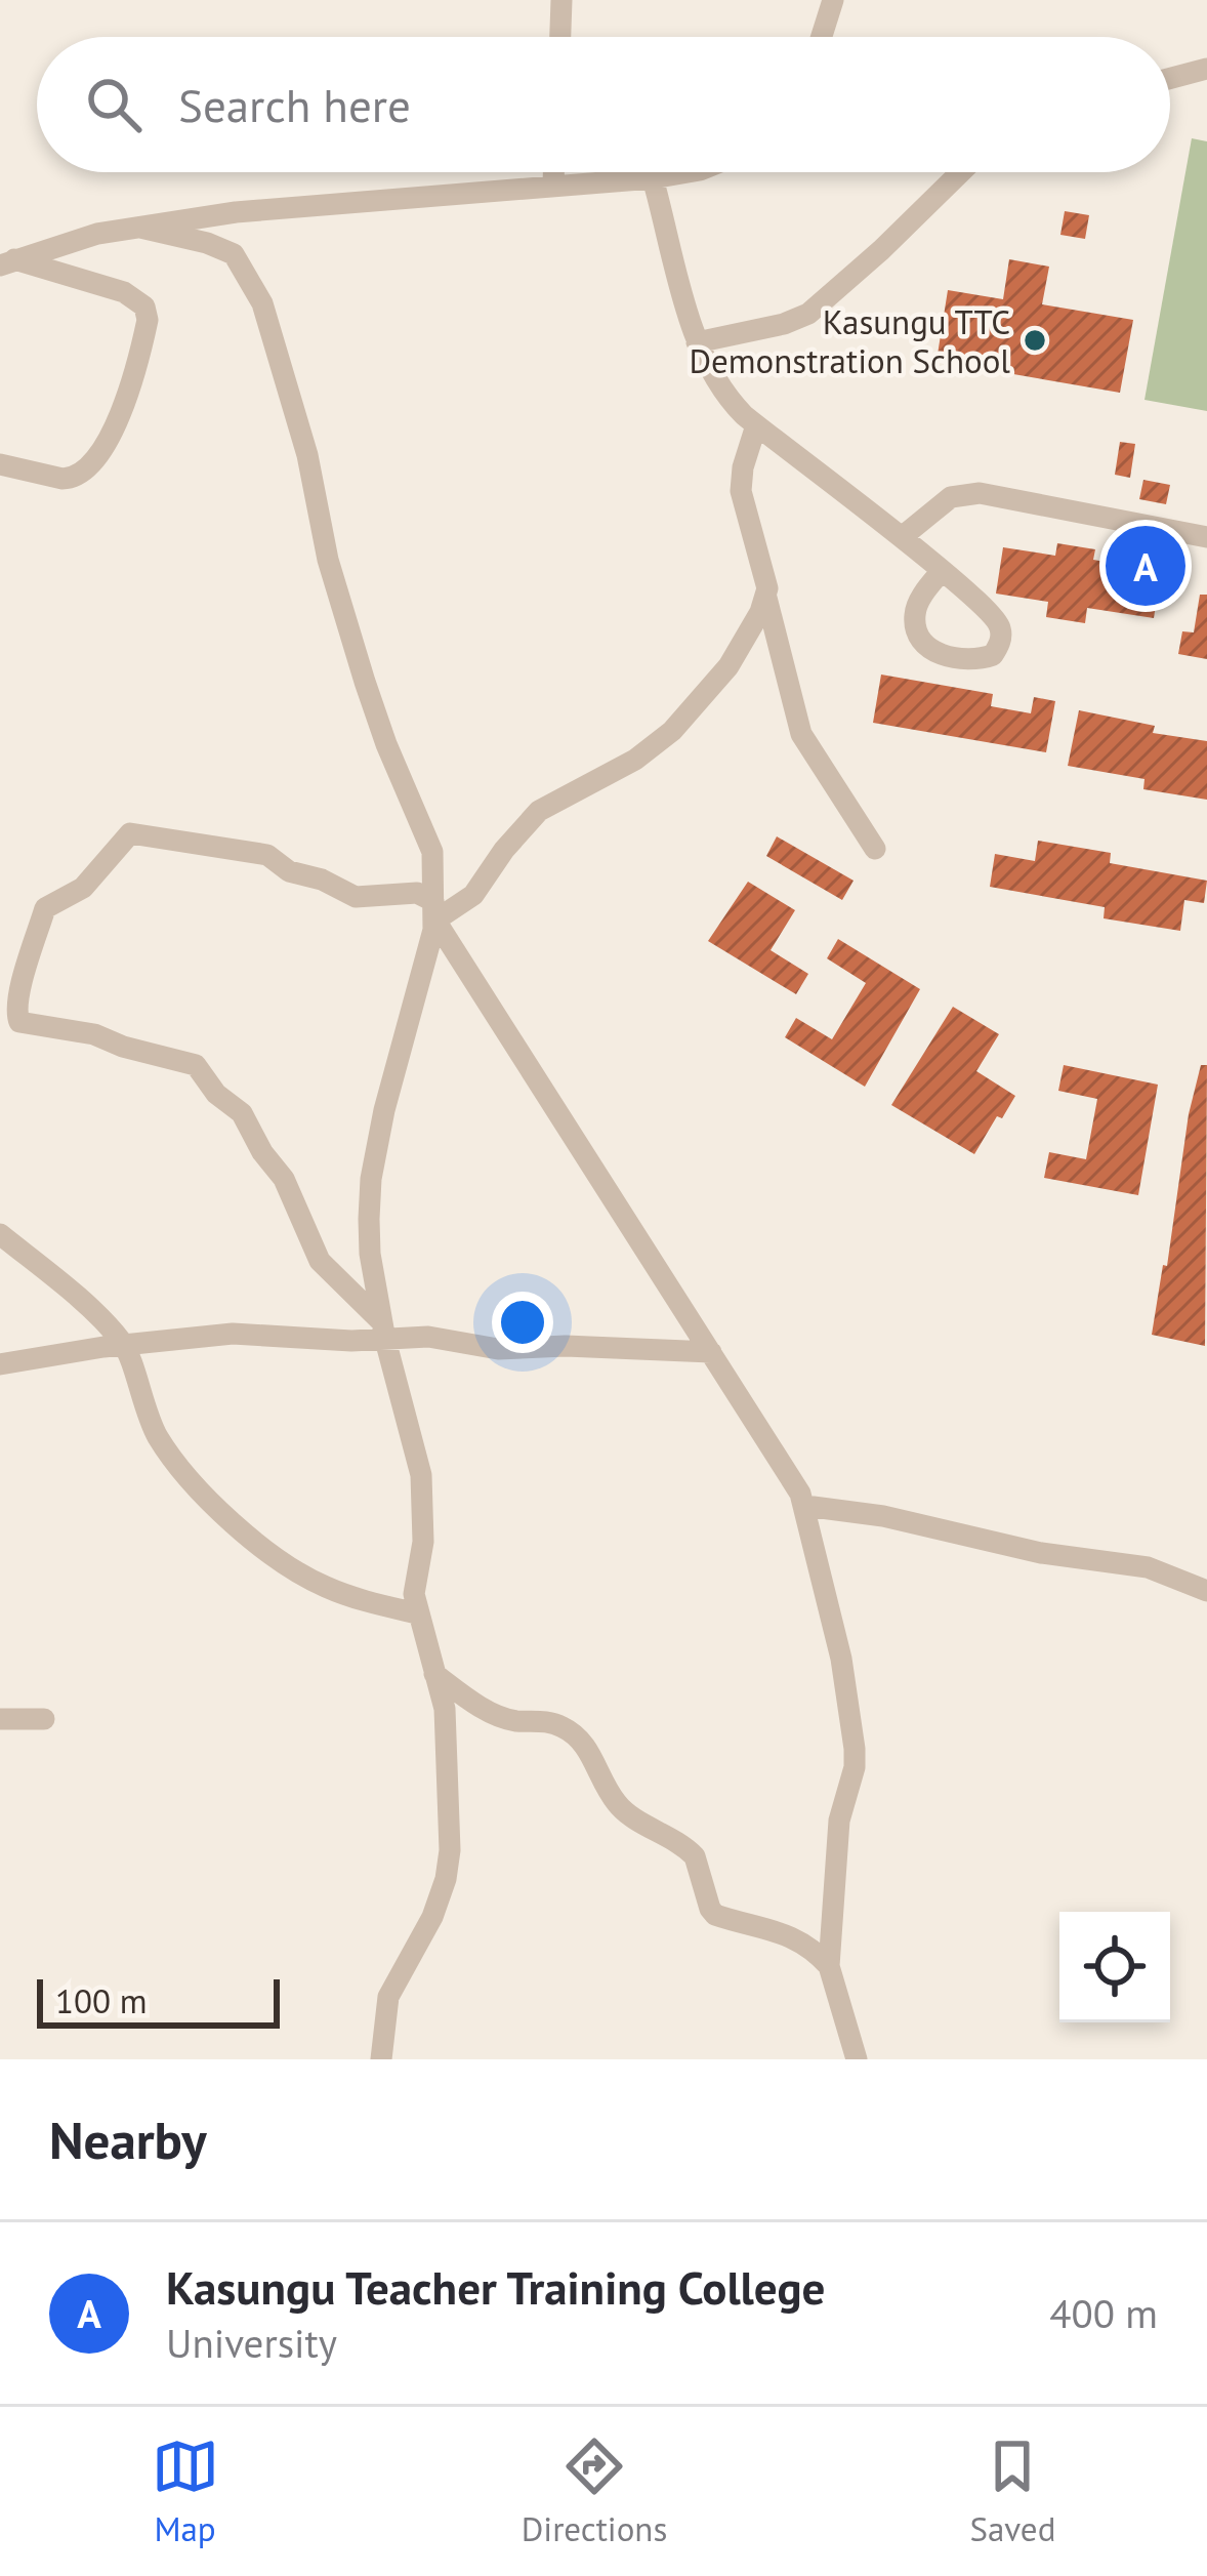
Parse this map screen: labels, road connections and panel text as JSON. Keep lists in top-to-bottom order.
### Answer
{
  "places": ["Kasungu TTC Demonstration School"],
  "scale_bar": "100 m",
  "page": {
    "search": "Search here",
    "pins": "A",
    "scale": "100 m",
    "heading": "Nearby",
    "list": [
      {
        "mark": "A",
        "name": "Kasungu Teacher Training College",
        "note": "University",
        "value": "400 m"
      }
    ],
    "nav": ["Map", "Directions", "Saved"]
  }
}
